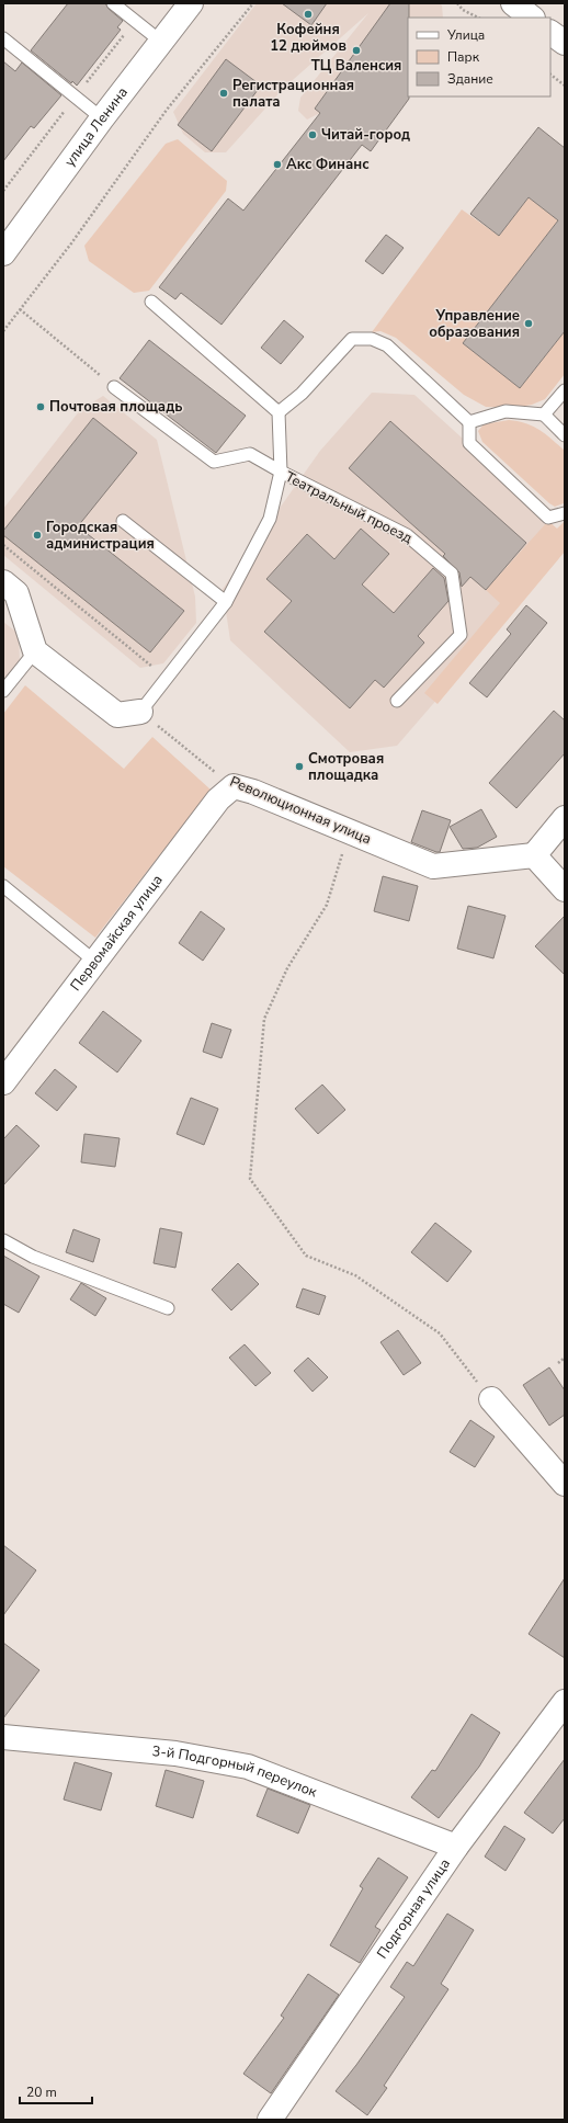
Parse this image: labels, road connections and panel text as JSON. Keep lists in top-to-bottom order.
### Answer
{
  "streets": {
    "street": [
      "улица Ленина",
      "Революционная улица",
      "Первомайская улица",
      "3-й Подгорный переулок",
      "Подгорная улица"
    ],
    "lane": ["Театральный проезд"]
  },
  "crossings": [
    ["Театральный проезд", "Революционная улица"],
    ["Революционная улица", "Первомайская улица"],
    ["3-й Подгорный переулок", "Подгорная улица"]
  ],
  "places": [
    "Кофейня 12 дюймов",
    "ТЦ Валенсия",
    "Регистрационная палата",
    "Читай-город",
    "Акс Финанс",
    "Управление образования",
    "Почтовая площадь",
    "Городская администрация",
    "Смотровая площадка"
  ],
  "legend": ["Улица", "Парк", "Здание"],
  "scale_bar": "20 m"
}
